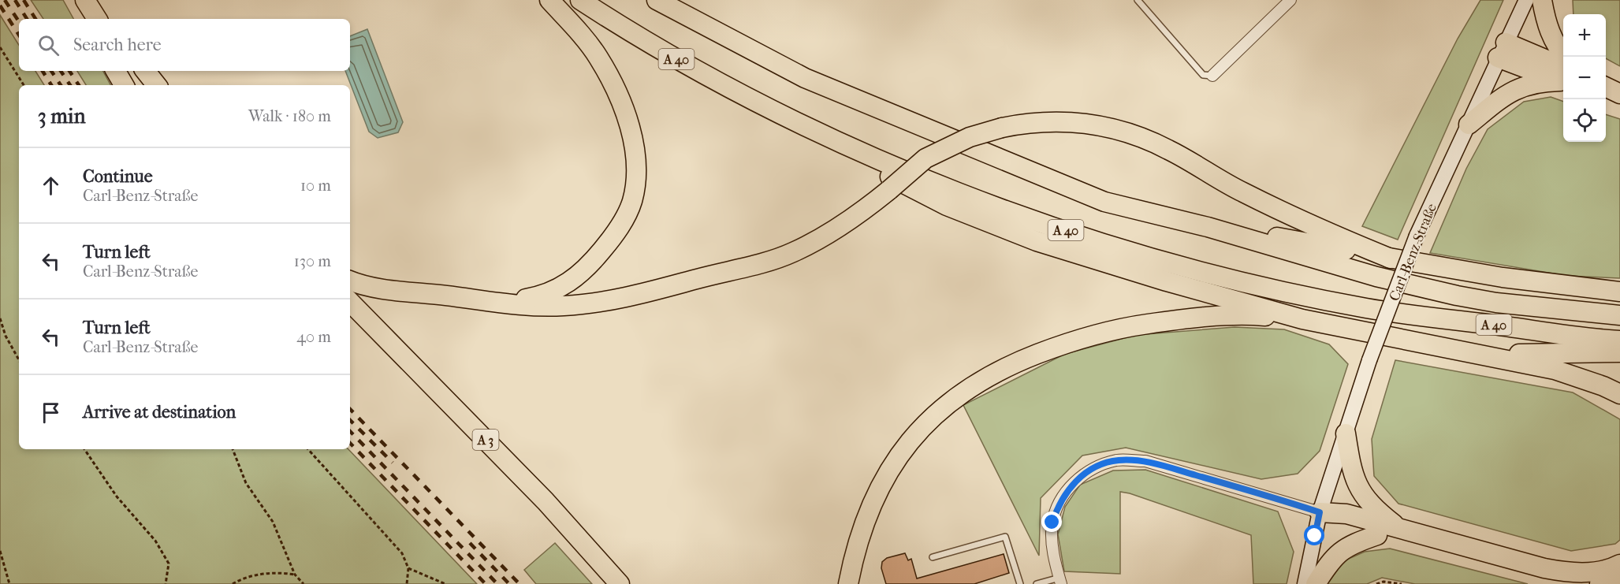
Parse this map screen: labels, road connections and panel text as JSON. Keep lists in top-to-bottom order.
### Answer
{
  "streets": {
    "highway": ["A 40", "A 3"],
    "main road": ["Carl-Benz-Straße"]
  },
  "page": {
    "map_buttons": ["+", "−"],
    "search": "Search here",
    "heading": ["3 min", "Walk · 180 m"],
    "list": [
      ["Continue", "Carl-Benz-Straße", "10 m"],
      ["Turn left", "Carl-Benz-Straße", "130 m"],
      ["Turn left", "Carl-Benz-Straße", "40 m"],
      "Arrive at destination"
    ]
  }
}
